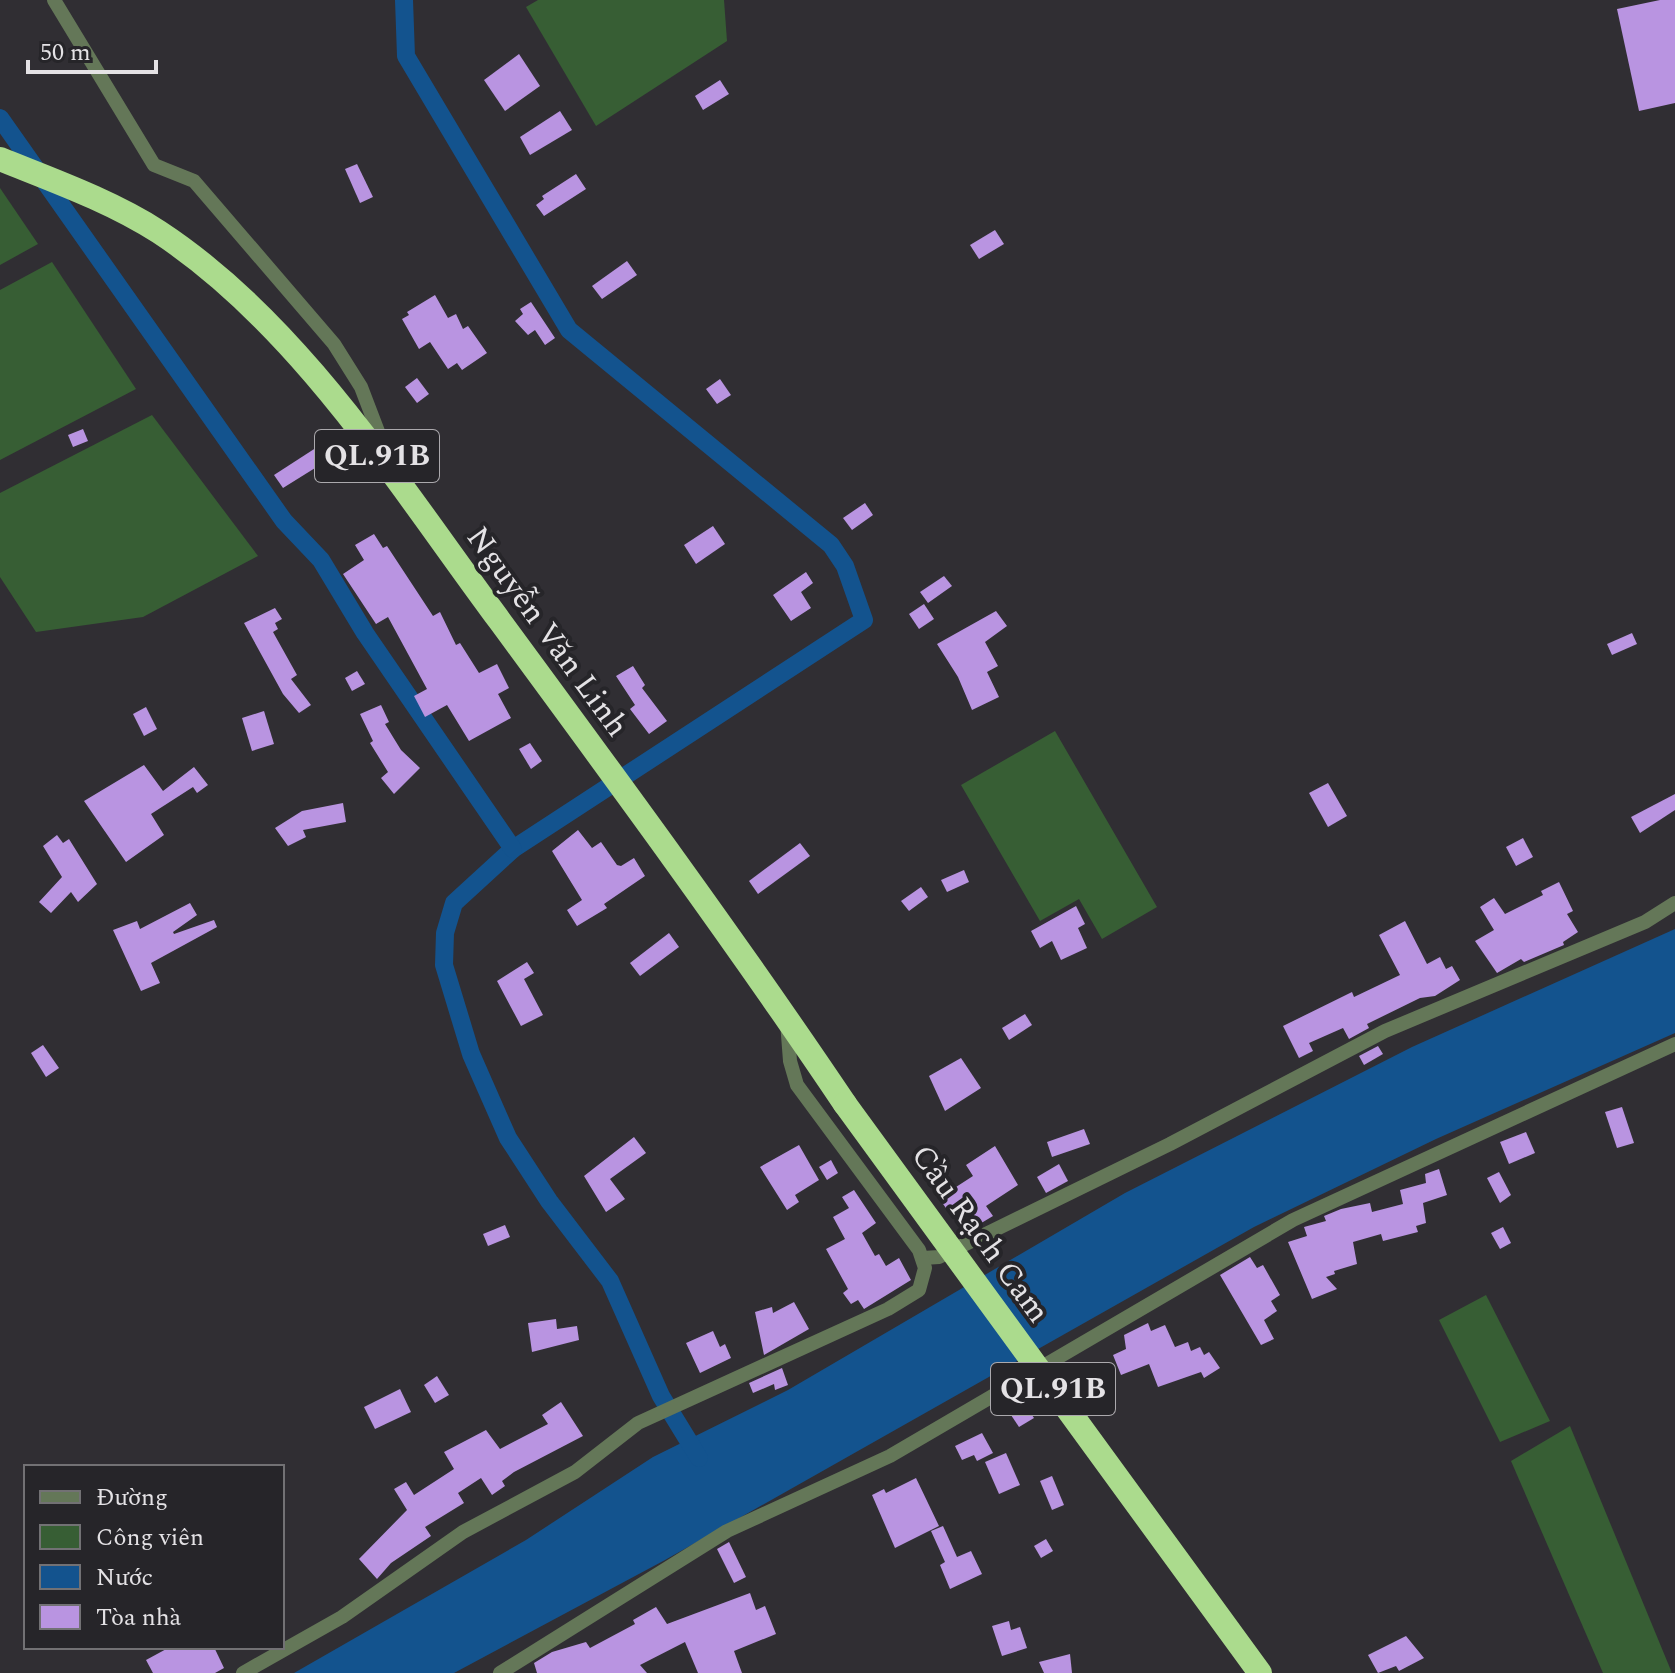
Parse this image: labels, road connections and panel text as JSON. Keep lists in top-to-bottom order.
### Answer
{
  "streets": {
    "highway": ["QL.91B", "Nguyễn Văn Linh", "Cầu Rạch Cam"]
  },
  "crossings": [
    ["Nguyễn Văn Linh", "Cầu Rạch Cam"]
  ],
  "legend": [
    "Đường",
    "Công viên",
    "Nước",
    "Tòa nhà"
  ],
  "scale_bar": "50 m"
}
